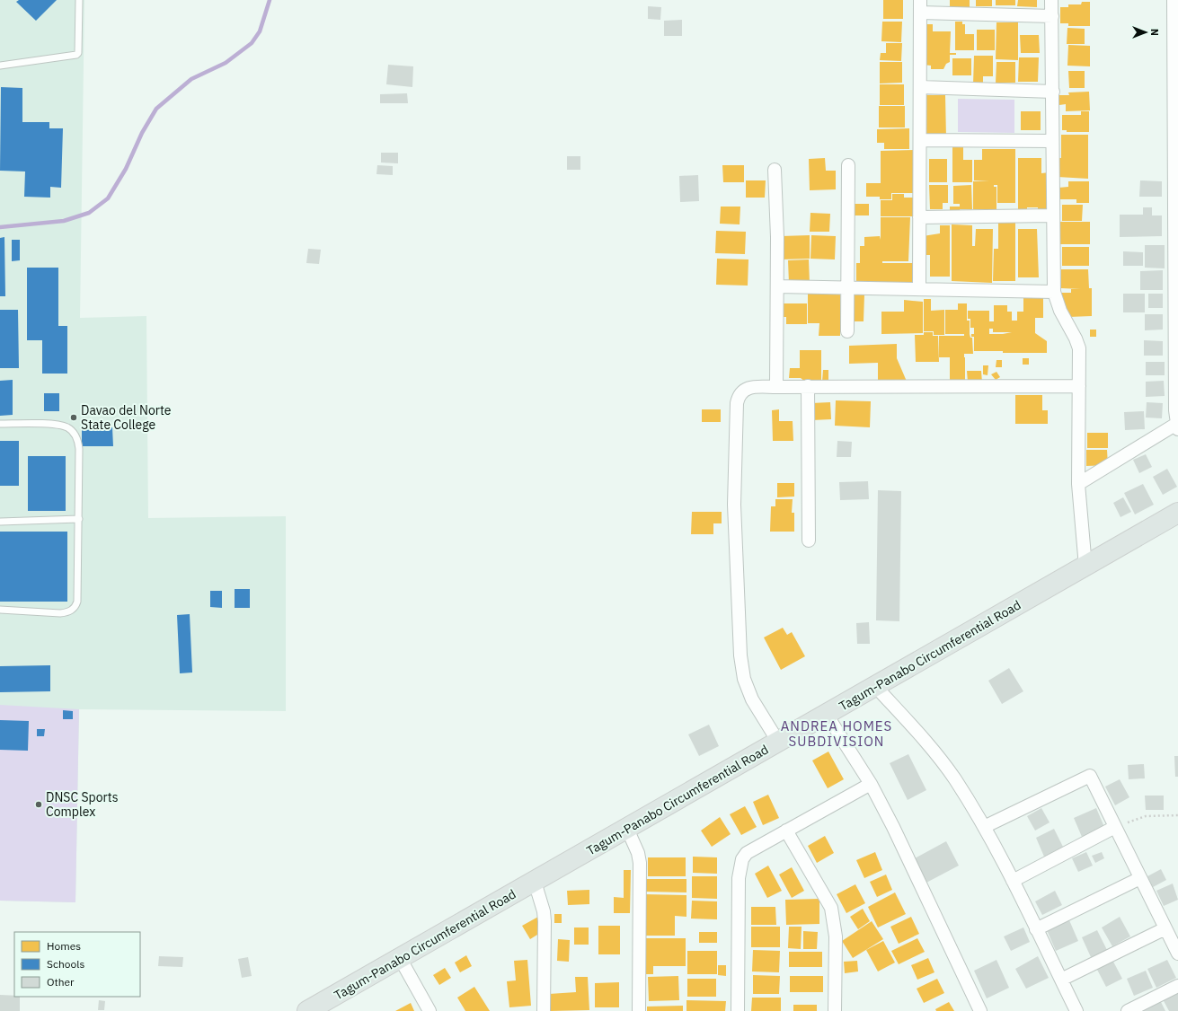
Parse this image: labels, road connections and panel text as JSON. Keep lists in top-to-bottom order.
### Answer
{
  "streets": {
    "main road": ["Tagum-Panabo Circumferential Road"]
  },
  "districts": ["ANDREA HOMES SUBDIVISION"],
  "places": ["Davao del Norte State College", "DNSC Sports Complex"],
  "legend": ["Homes", "Schools", "Other"],
  "north": "right"
}
